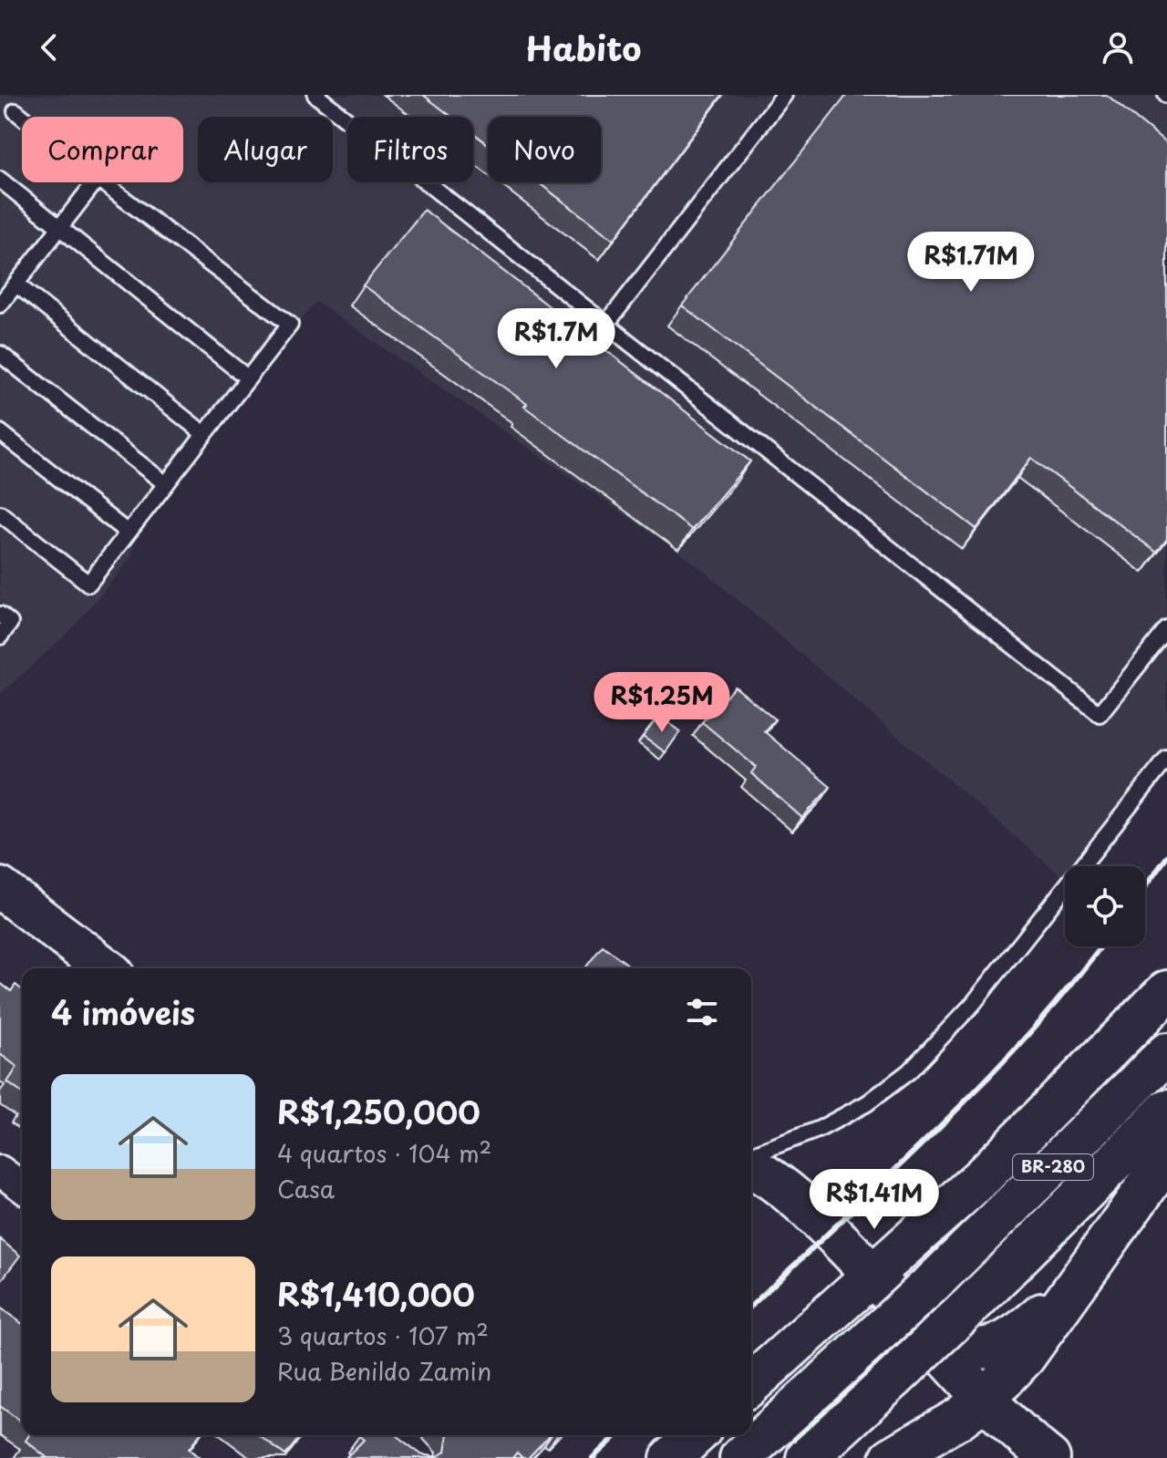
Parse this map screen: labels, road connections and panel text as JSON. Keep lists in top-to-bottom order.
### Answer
{
  "streets": {
    "main road": ["BR-280"]
  },
  "page": {
    "header": "Habito",
    "chip": [
      "Comprar",
      "Alugar",
      "Filtros",
      "Novo"
    ],
    "price": [
      "R$1.71M",
      "R$1.7M",
      "R$1.25M",
      "R$1.41M"
    ],
    "heading": "4 imóveis",
    "list": [
      {
        "name": "R$1,250,000",
        "note": "4 quartos · 104 m² · Casa"
      },
      {
        "name": "R$1,410,000",
        "note": "3 quartos · 107 m² · Rua Benildo Zamin"
      }
    ]
  }
}
